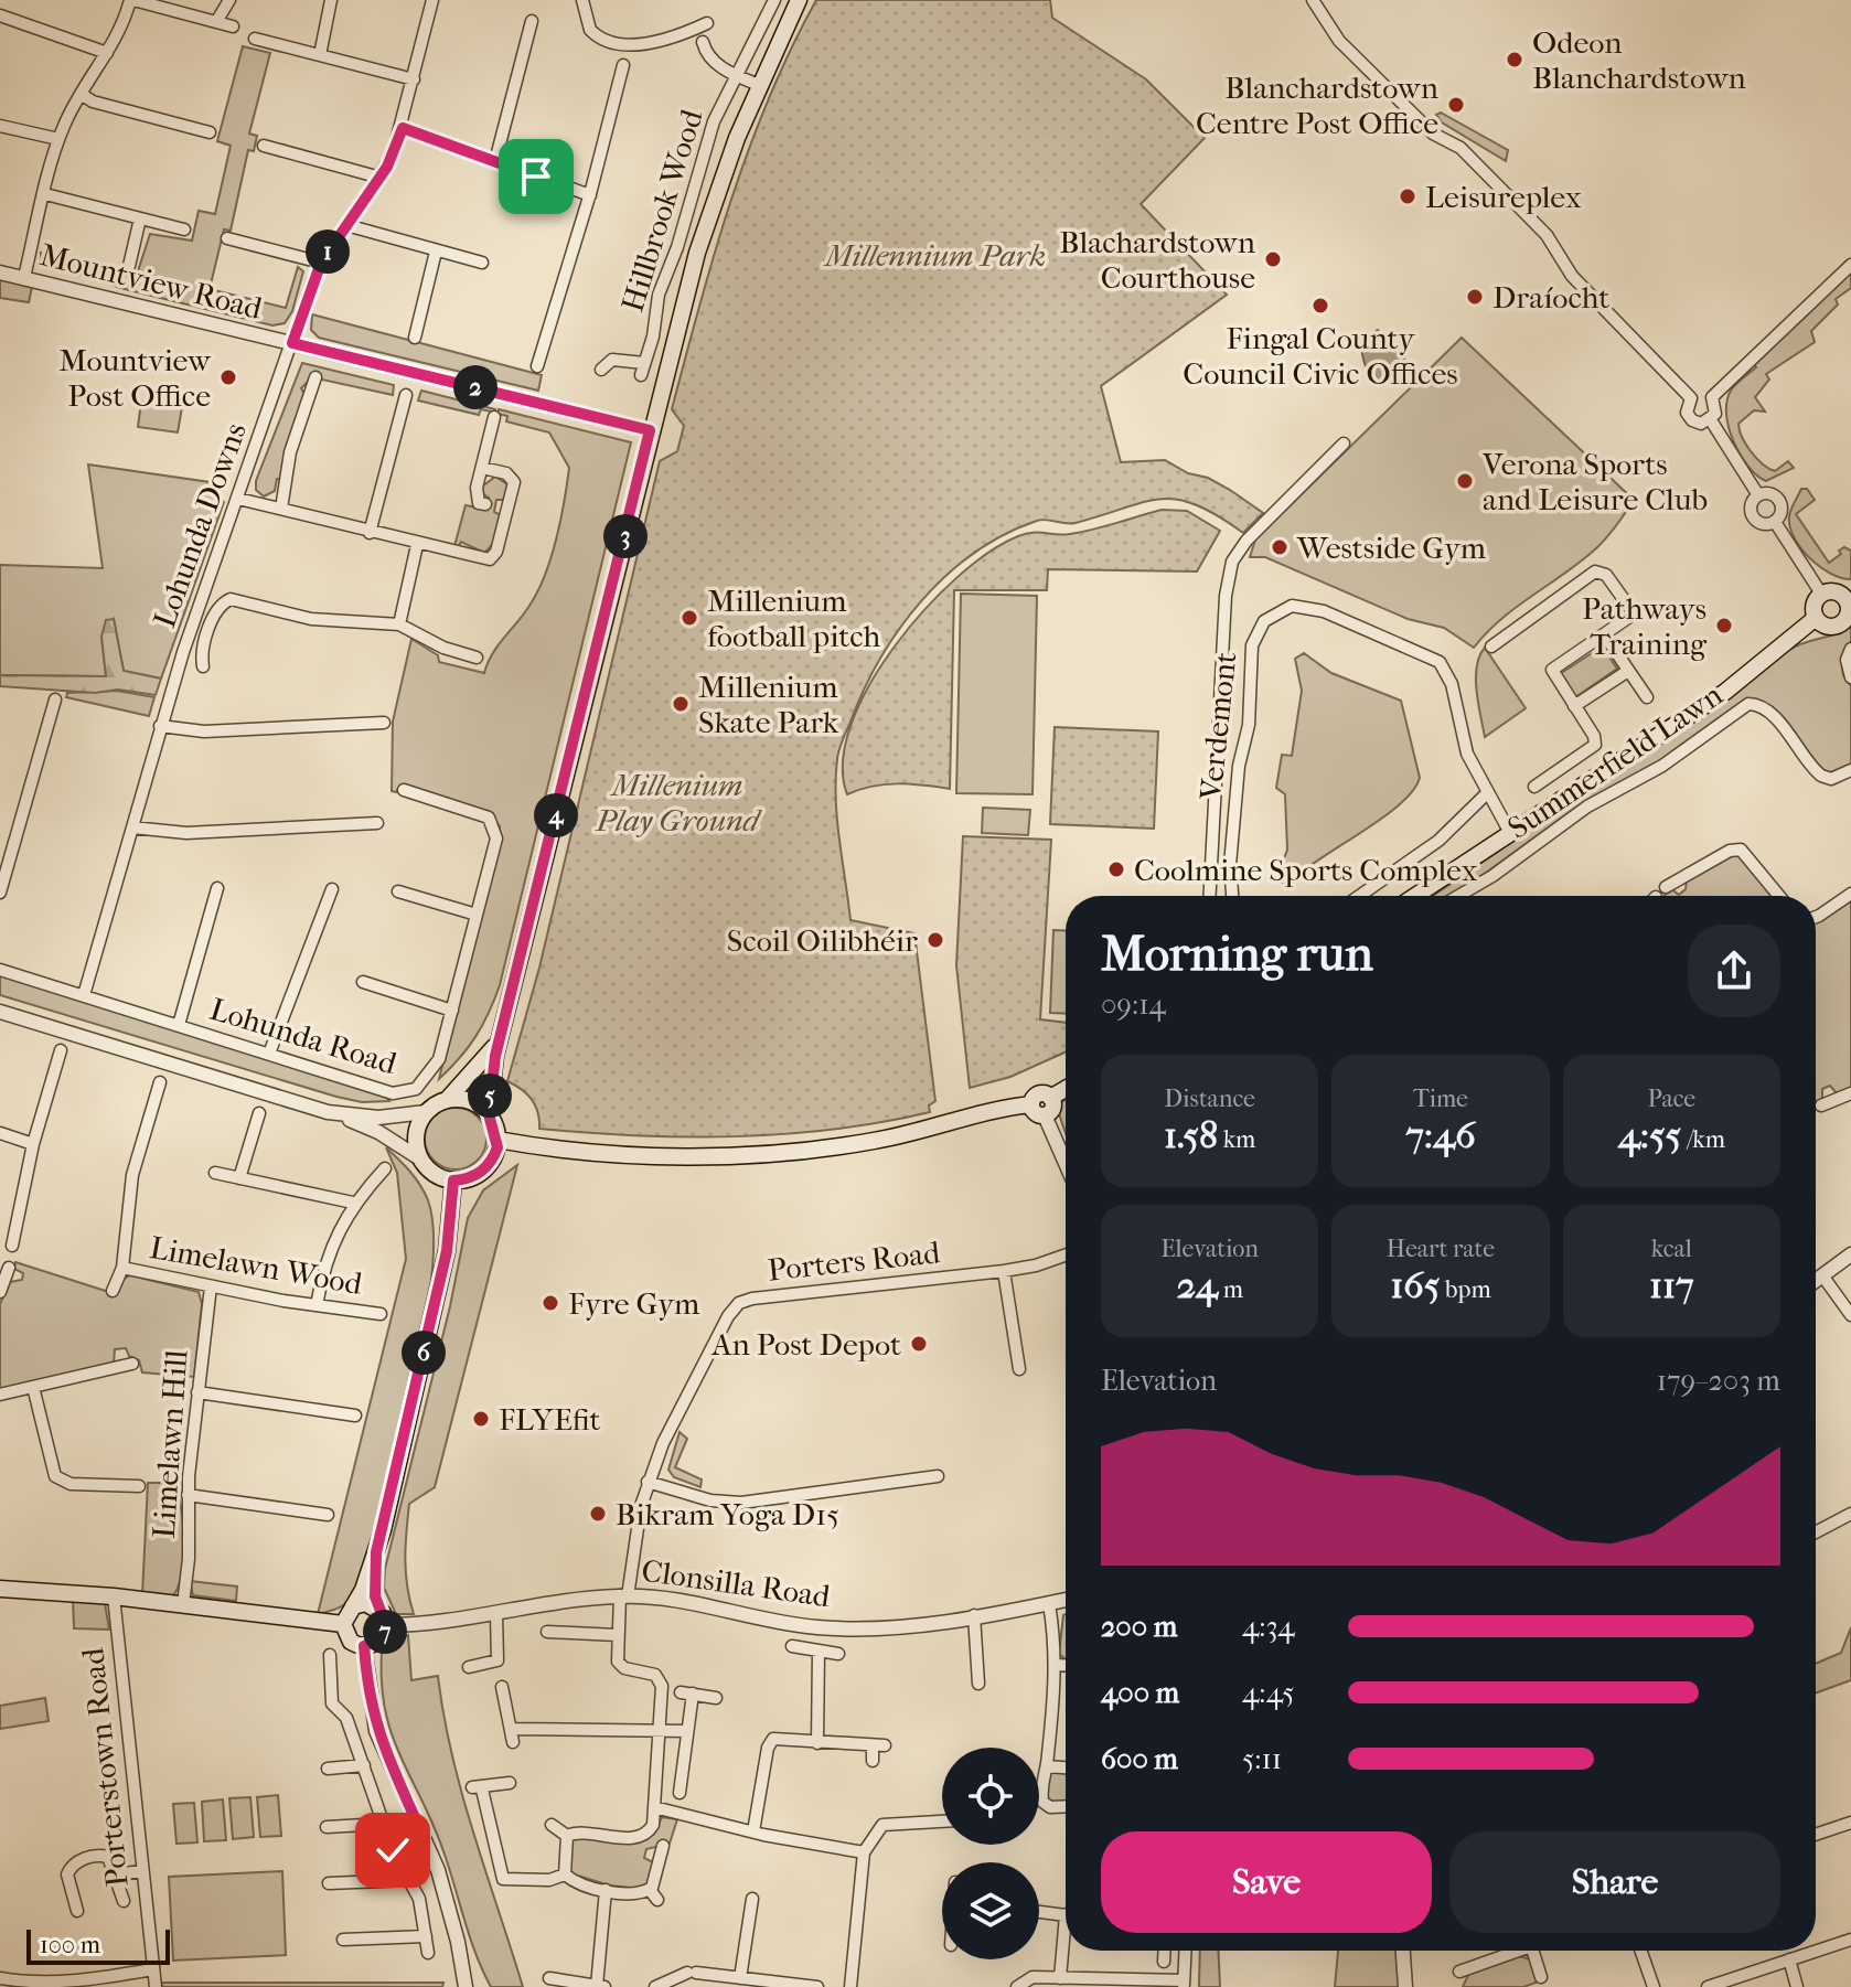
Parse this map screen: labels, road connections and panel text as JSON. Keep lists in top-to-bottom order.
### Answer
{
  "streets": {
    "street": [
      "Hillbrook Wood",
      "Mountview Road",
      "Lohunda Downs",
      "Verdemont",
      "Summerfield Lawn",
      "Lohunda Road",
      "Porters Road",
      "Limelawn Wood",
      "Limelawn Hill",
      "Clonsilla Road",
      "Porterstown Road"
    ]
  },
  "crossings": [
    ["Mountview Road", "Lohunda Downs"],
    ["Lohunda Downs", "Lohunda Road"],
    ["Porters Road", "Clonsilla Road"],
    ["Limelawn Wood", "Limelawn Hill"]
  ],
  "parks": ["Millennium Park", "Millenium Play Ground"],
  "places": [
    "Odeon Blanchardstown",
    "Blanchardstown Centre Post Office",
    "Leisureplex",
    "Blachardstown Courthouse",
    "Draíocht",
    "Fingal County Council Civic Offices",
    "Mountview Post Office",
    "Verona Sports and Leisure Club",
    "Westside Gym",
    "Millenium football pitch",
    "Pathways Training",
    "Millenium Skate Park",
    "Coolmine Sports Complex",
    "Scoil Oilibhéir",
    "Fyre Gym",
    "An Post Depot",
    "FLYEfit",
    "Bikram Yoga D15"
  ],
  "scale_bar": "100 m",
  "page": {
    "pins": [
      "1",
      "2",
      "3",
      "4",
      "5",
      "6",
      "7"
    ],
    "heading": ["Morning run", "09:14"],
    "stats": [
      ["Distance", "1.58 km"],
      ["Time", "7:46"],
      ["Pace", "4:55 /km"],
      ["Elevation", "24 m"],
      ["Heart rate", "165 bpm"],
      ["kcal", "117"]
    ],
    "chart": ["Elevation", "179–203 m"],
    "list": [
      {
        "name": "200 m",
        "note": "4:34"
      },
      {
        "name": "400 m",
        "note": "4:45"
      },
      {
        "name": "600 m",
        "note": "5:11"
      }
    ],
    "buttons": ["Save", "Share"],
    "scale": "100 m"
  }
}
